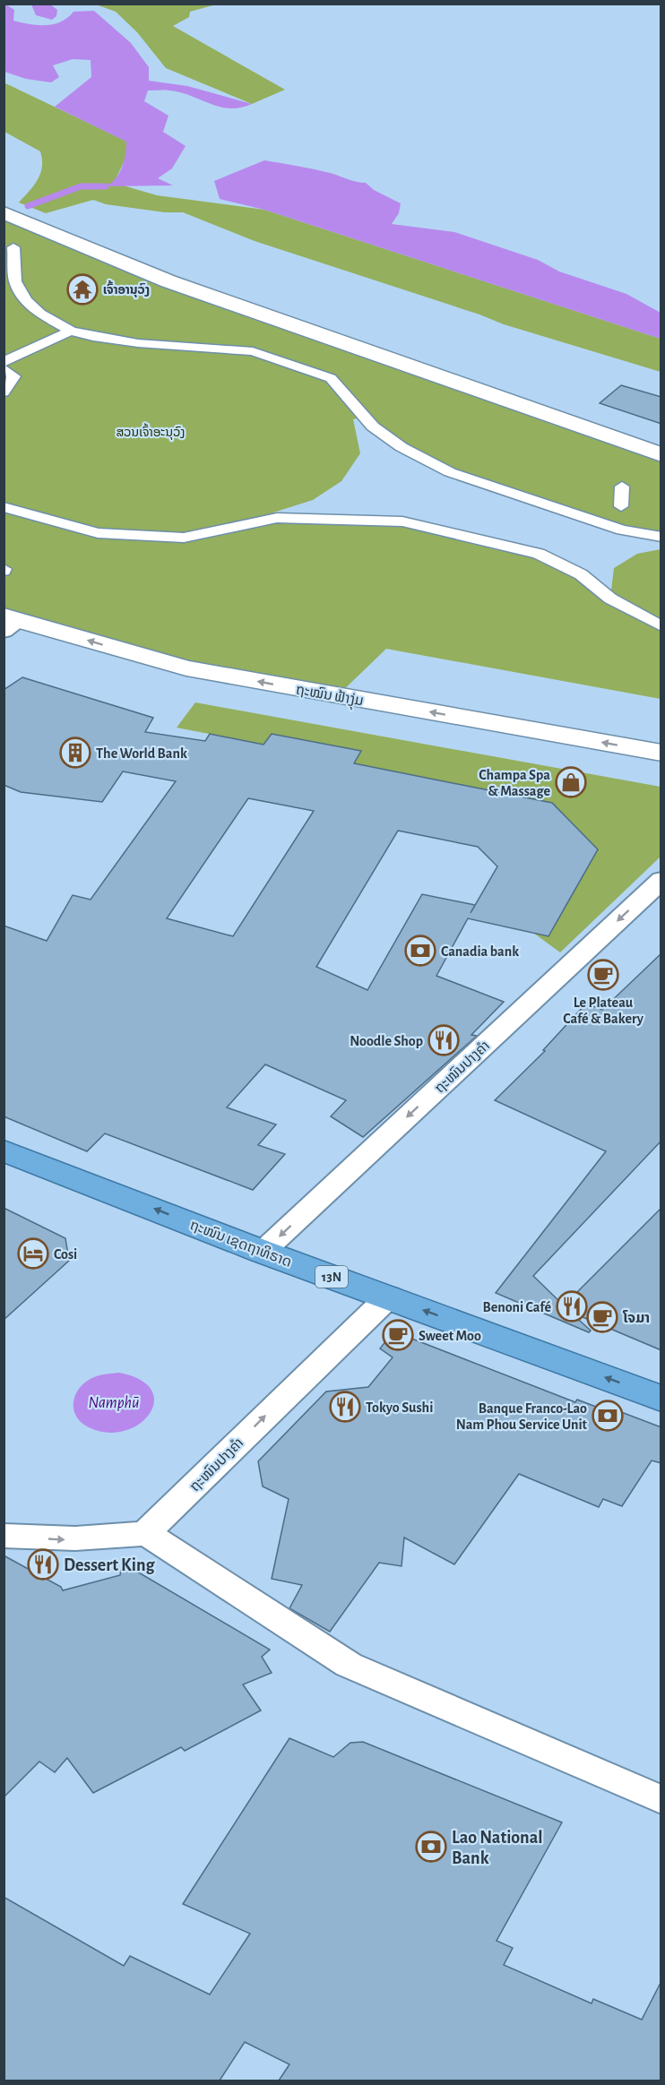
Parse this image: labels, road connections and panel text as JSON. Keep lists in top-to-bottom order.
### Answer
{
  "streets": {
    "highway": ["ຖະໜົນ ເຊດຖາທິຣາດ", "13N"],
    "street": ["ຖະໝົນ ຟ້າງຸ່ມ", "ຖະໜົນປາງຄໍາ"]
  },
  "crossings": [
    ["ຖະໜົນປາງຄໍາ", "ຖະໜົນ ເຊດຖາທິຣາດ"]
  ],
  "one_way": ["ຖະໜົນ ເຊດຖາທິຣາດ"],
  "water": ["Namphū"],
  "parks": ["ສວນເຈົ້າອະນຸວົງ"],
  "places": {
    "temple": ["ເຈົ້າອານຸວົງ"],
    "building": ["The World Bank"],
    "shop": ["Champa Spa & Massage"],
    "bank": ["Canadia bank", "Banque Franco-Lao Nam Phou Service Unit", "Lao National Bank"],
    "cafe": ["Le Plateau Café & Bakery", "ໂຈມາ", "Sweet Moo"],
    "restaurant": [
      "Noodle Shop",
      "Benoni Café",
      "Tokyo Sushi",
      "Dessert King"
    ],
    "hotel": ["Cosi"]
  }
}
